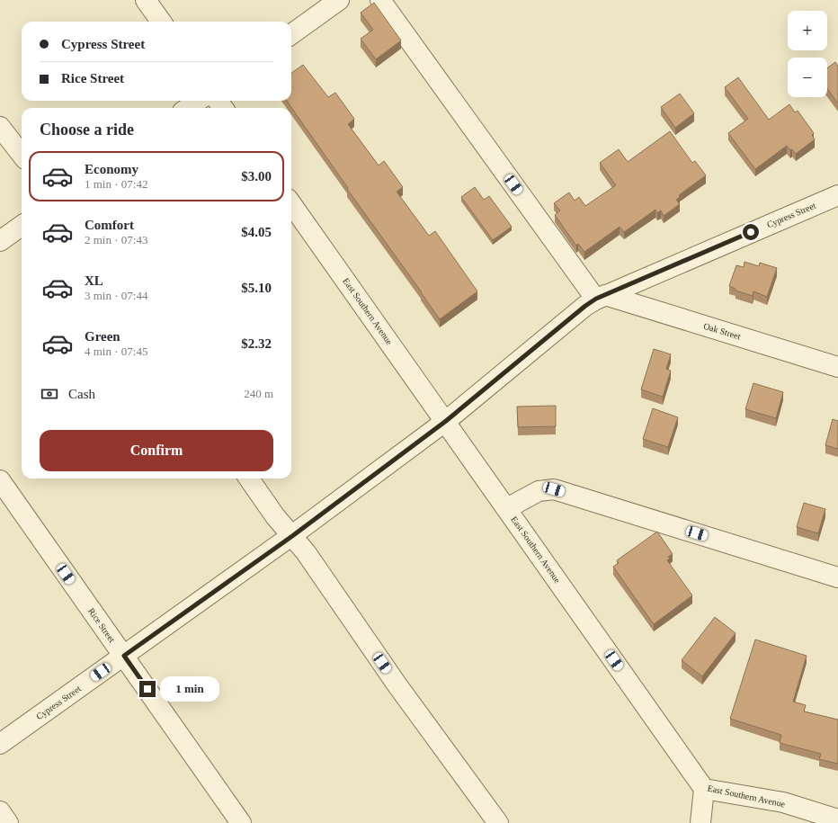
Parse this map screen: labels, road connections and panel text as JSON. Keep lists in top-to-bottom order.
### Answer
{
  "streets": {
    "street": [
      "Cypress Street",
      "East Southern Avenue",
      "Oak Street",
      "Rice Street"
    ]
  },
  "crossings": [
    ["Cypress Street", "East Southern Avenue"],
    ["Cypress Street", "Oak Street"],
    ["Cypress Street", "Rice Street"]
  ],
  "page": {
    "map_buttons": ["+", "−"],
    "banner": ["Cypress Street", "Rice Street"],
    "heading": "Choose a ride",
    "list": [
      {
        "name": "Economy",
        "note": "1 min · 07:42",
        "value": "$3.00"
      },
      {
        "name": "Comfort",
        "note": "2 min · 07:43",
        "value": "$4.05"
      },
      {
        "name": "XL",
        "note": "3 min · 07:44",
        "value": "$5.10"
      },
      {
        "name": "Green",
        "note": "4 min · 07:45",
        "value": "$2.32"
      }
    ],
    "pay": ["Cash", "240 m"],
    "buttons": "Confirm",
    "bubble": "1 min"
  }
}
